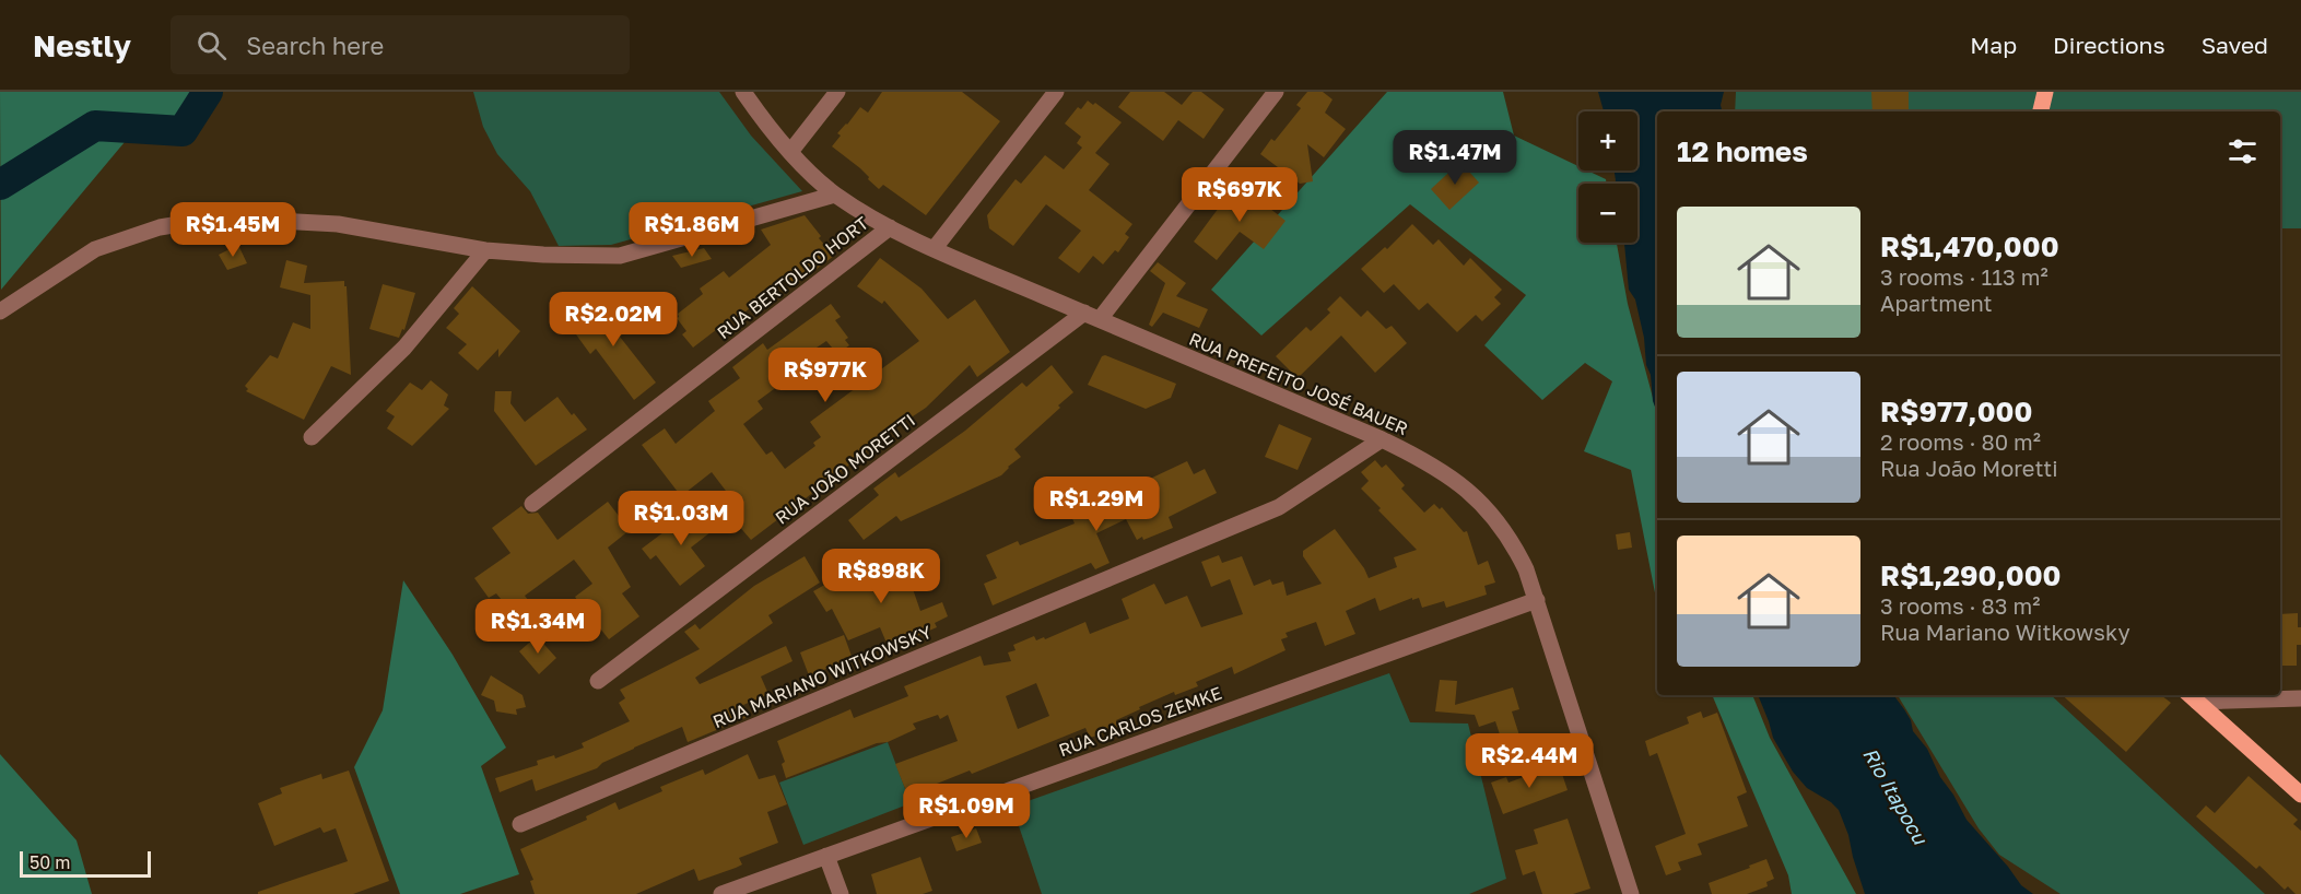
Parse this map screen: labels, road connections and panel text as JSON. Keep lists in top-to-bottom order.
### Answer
{
  "streets": {
    "street": [
      "RUA BERTOLDO HORT",
      "RUA PREFEITO JOSÉ BAUER",
      "RUA JOÃO MORETTI",
      "RUA MARIANO WITKOWSKY",
      "RUA CARLOS ZEMKE"
    ]
  },
  "crossings": [
    ["RUA BERTOLDO HORT", "RUA PREFEITO JOSÉ BAUER"],
    ["RUA PREFEITO JOSÉ BAUER", "RUA JOÃO MORETTI"],
    ["RUA PREFEITO JOSÉ BAUER", "RUA MARIANO WITKOWSKY"],
    ["RUA PREFEITO JOSÉ BAUER", "RUA CARLOS ZEMKE"]
  ],
  "water": ["Rio Itapocu"],
  "scale_bar": "50 m",
  "page": {
    "header": "Nestly",
    "search": "Search here",
    "nav": ["Map", "Directions", "Saved"],
    "map_buttons": ["+", "−"],
    "heading": "12 homes",
    "price": [
      "R$1.47M",
      "R$697K",
      "R$1.45M",
      "R$1.86M",
      "R$2.02M",
      "R$977K",
      "R$1.29M",
      "R$1.03M",
      "R$898K",
      "R$1.34M",
      "R$2.44M",
      "R$1.09M"
    ],
    "list": [
      {
        "name": "R$1,470,000",
        "note": "3 rooms · 113 m² · Apartment"
      },
      {
        "name": "R$977,000",
        "note": "2 rooms · 80 m² · Rua João Moretti"
      },
      {
        "name": "R$1,290,000",
        "note": "3 rooms · 83 m² · Rua Mariano Witkowsky"
      }
    ],
    "scale": "50 m"
  }
}
